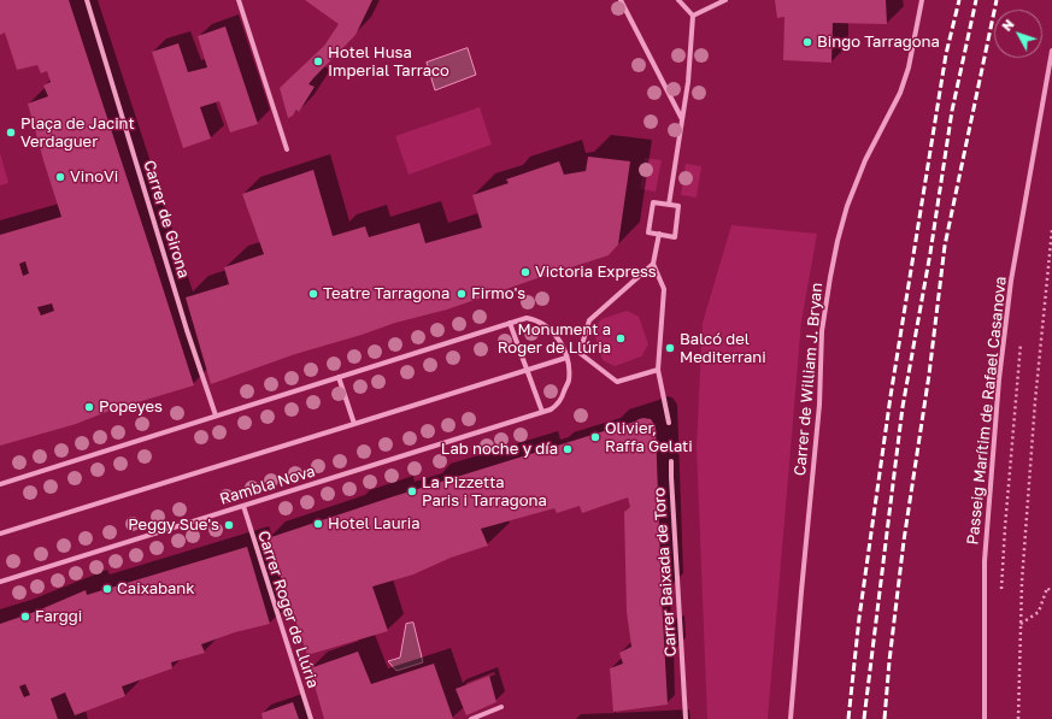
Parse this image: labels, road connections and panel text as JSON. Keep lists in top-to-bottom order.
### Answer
{
  "streets": {
    "street": [
      "Carrer de Girona",
      "Carrer de William J. Bryan",
      "Passeig Marítim de Rafael Casanova",
      "Rambla Nova",
      "Carrer Baixada de Toro",
      "Carrer Roger de Llúria"
    ]
  },
  "crossings": [
    ["Carrer de Girona", "Rambla Nova"],
    ["Rambla Nova", "Carrer Roger de Llúria"]
  ],
  "places": [
    "Bingo Tarragona",
    "Hotel Husa Imperial Tarraco",
    "Plaça de Jacint Verdaguer",
    "VinoVi",
    "Victoria Express",
    "Teatre Tarragona",
    "Firmo's",
    "Monument a Roger de Llúria",
    "Balcó del Mediterrani",
    "Popeyes",
    "Olivier, Raffa Gelati",
    "Lab noche y día",
    "La Pizzetta Paris i Tarragona",
    "Hotel Lauria",
    "Peggy Sue's",
    "Caixabank",
    "Farggi"
  ],
  "north": "top left"
}
